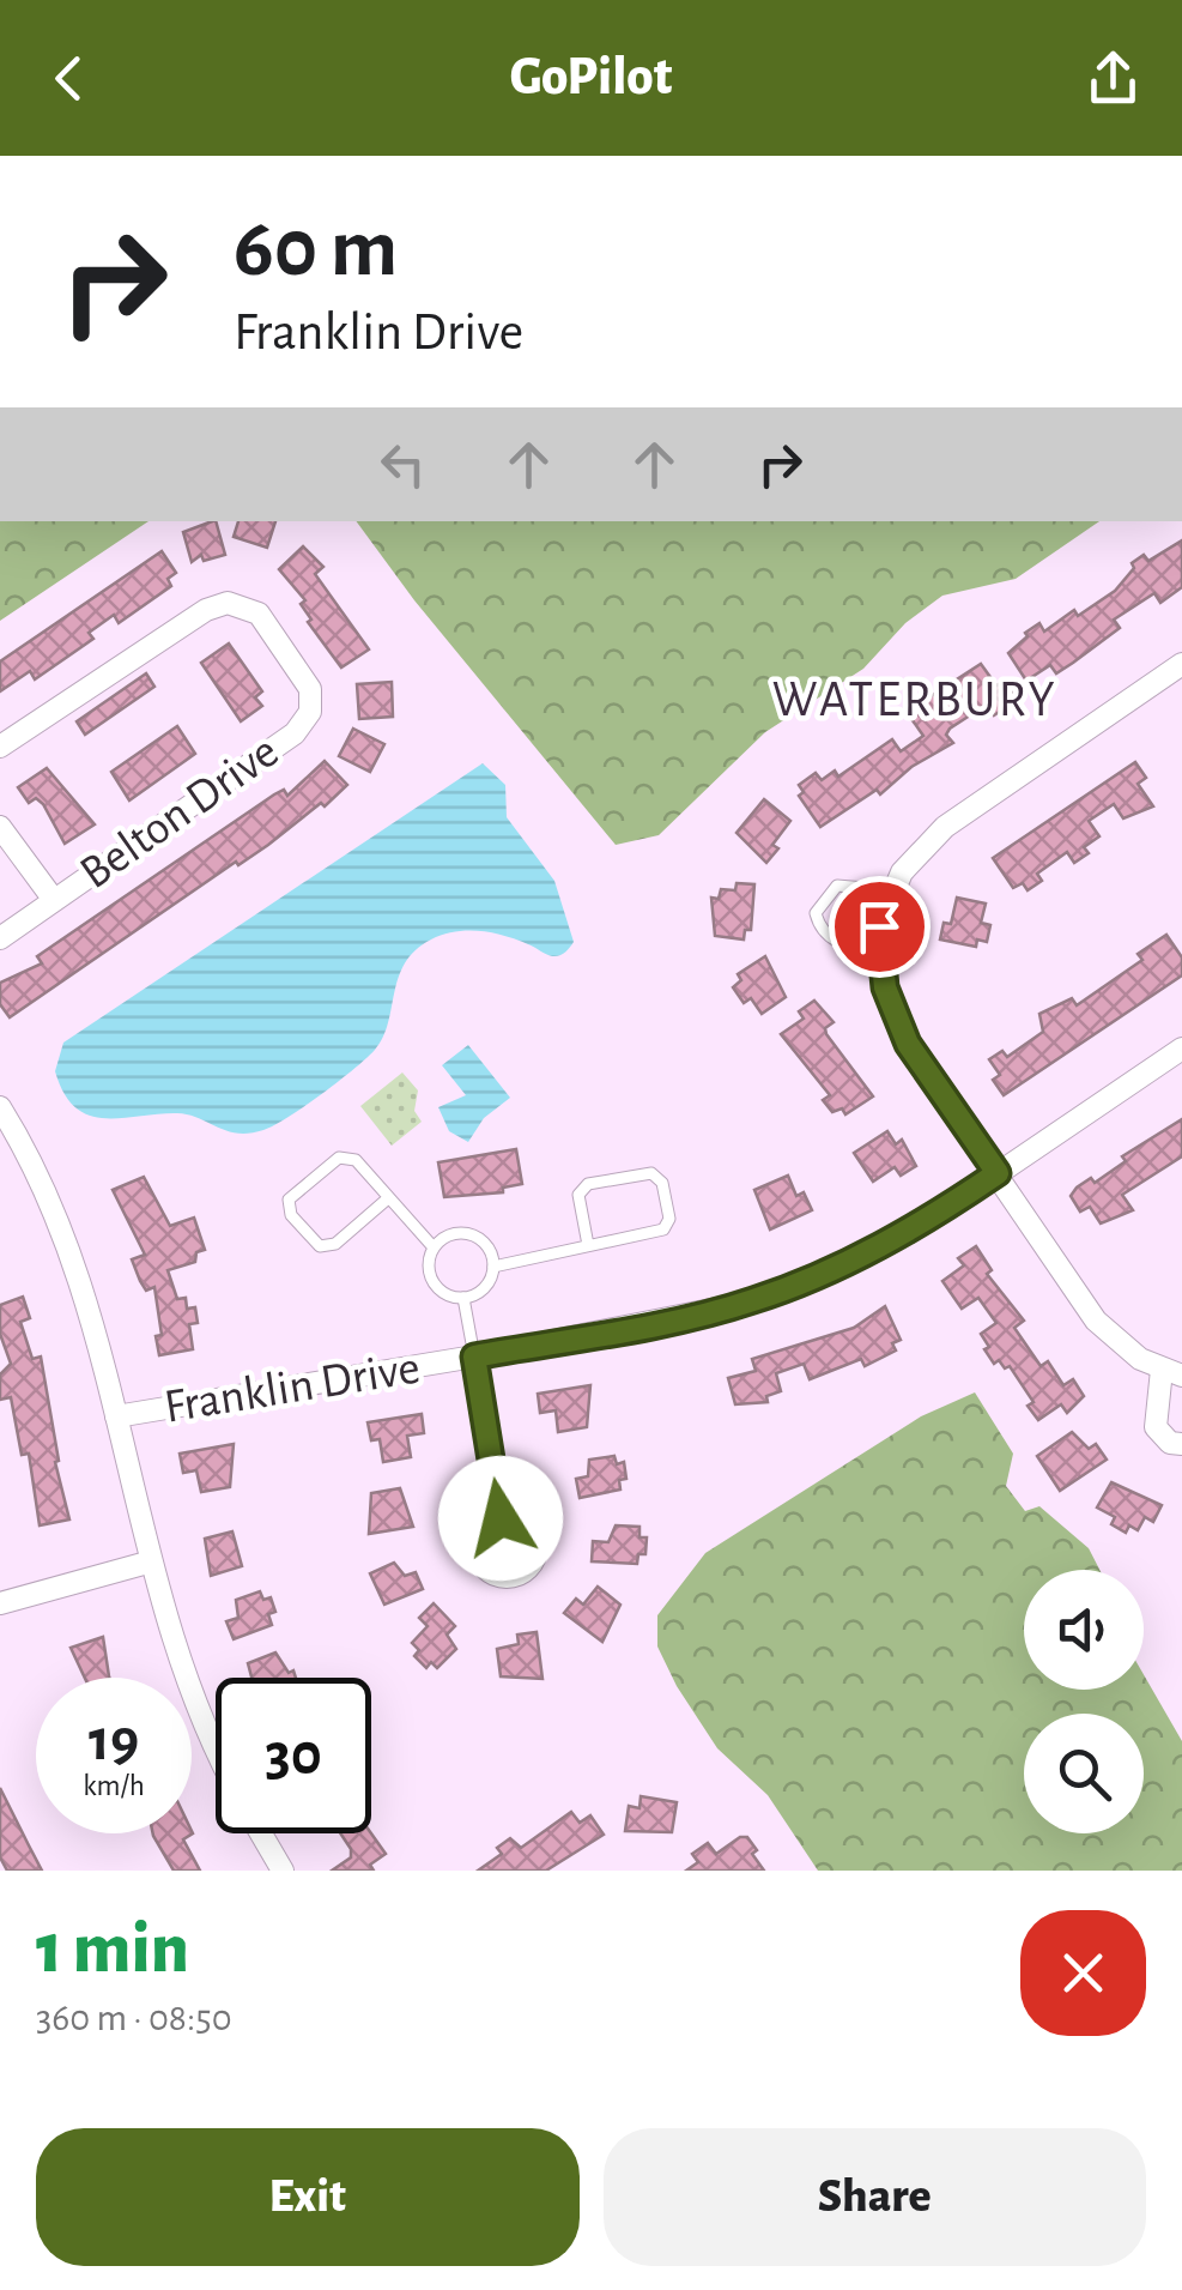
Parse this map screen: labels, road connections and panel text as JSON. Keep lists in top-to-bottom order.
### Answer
{
  "streets": {
    "street": ["Belton Drive", "Franklin Drive"]
  },
  "districts": ["WATERBURY"],
  "page": {
    "header": "GoPilot",
    "turn": ["60 m", "Franklin Drive"],
    "speed": "19 km/h",
    "limit": "30",
    "heading": ["1 min", "360 m · 08:50"],
    "buttons": ["Exit", "Share"]
  }
}
